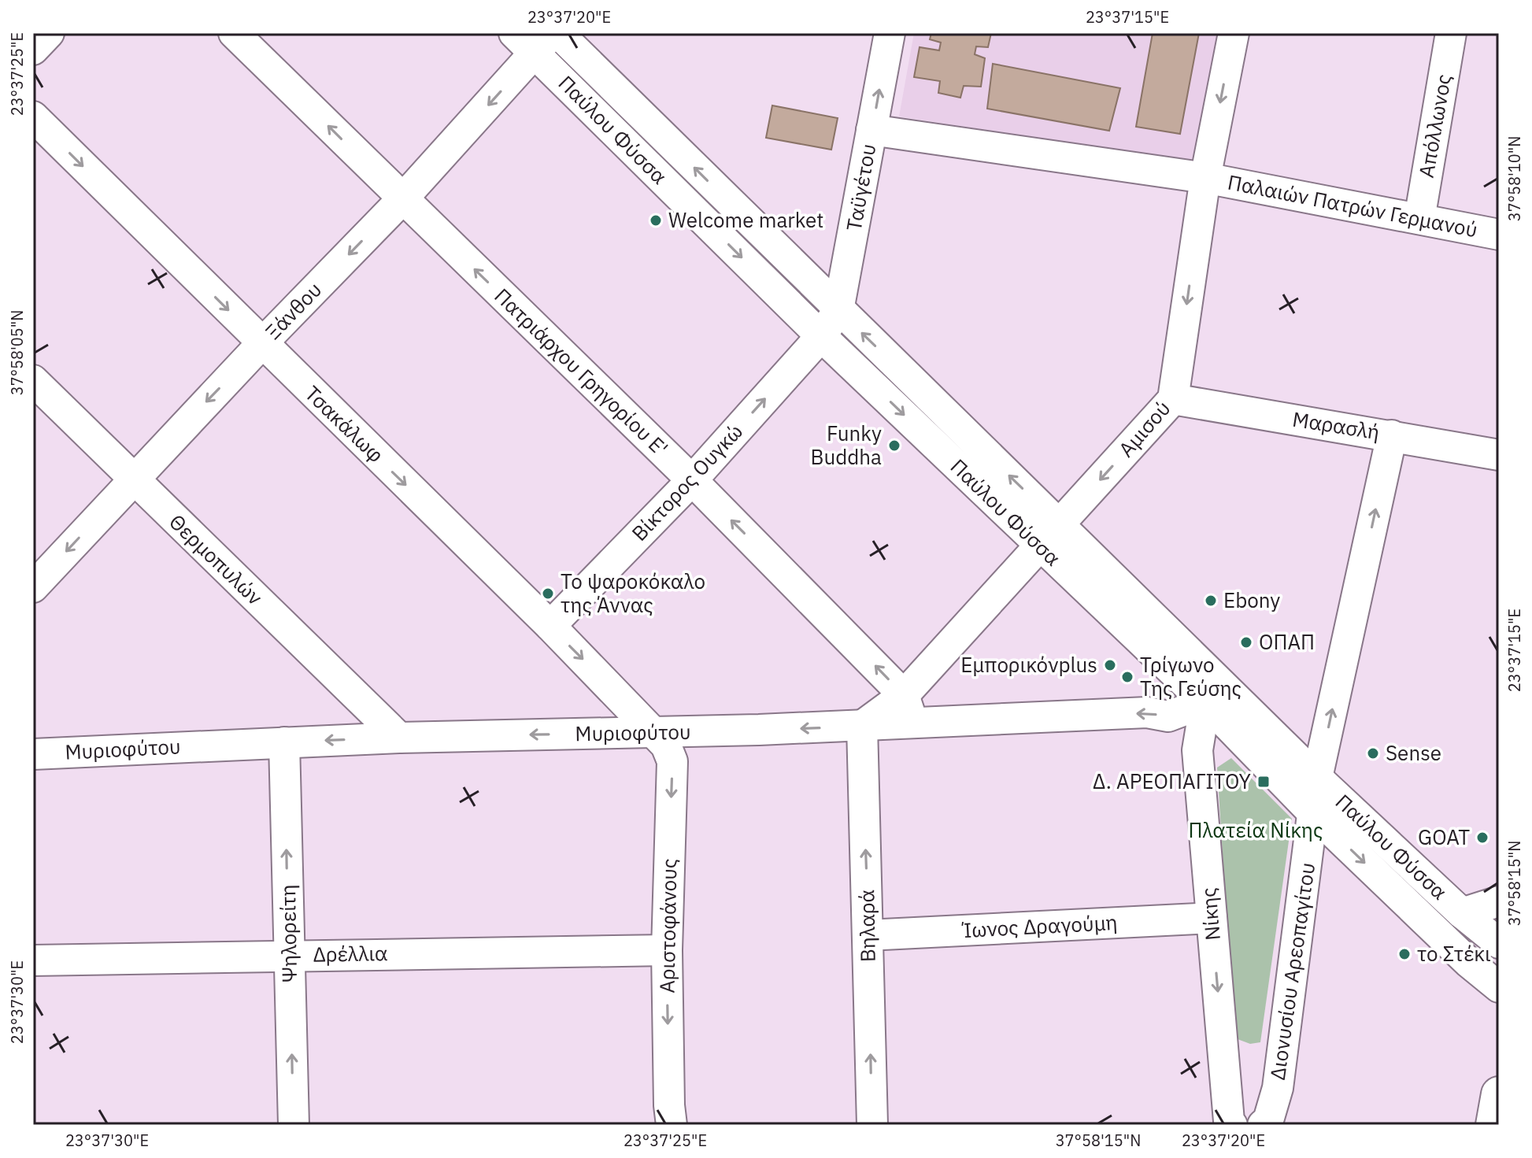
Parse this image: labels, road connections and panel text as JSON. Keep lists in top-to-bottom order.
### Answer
{
  "streets": {
    "street": [
      "Απόλλωνος",
      "Παύλου Φύσσα",
      "Ταϋγέτου",
      "Παλαιών Πατρών Γερμανού",
      "Ξάνθου",
      "Πατριάρχου Γρηγορίου Ε'",
      "Τσακάλωφ",
      "Μαρασλή",
      "Αμισού",
      "Βίκτορος Ουγκώ",
      "Θερμοπυλών",
      "Μυριοφύτου",
      "Νίκης",
      "Αριστοφάνους",
      "Βηλαρά",
      "Ίωνος Δραγούμη",
      "Ψηλορείτη",
      "Δρέλλια",
      "Διονυσίου Αρεοπαγίτου"
    ]
  },
  "crossings": [
    ["Απόλλωνος", "Παλαιών Πατρών Γερμανού"],
    ["Παύλου Φύσσα", "Ταϋγέτου"],
    ["Παύλου Φύσσα", "Ξάνθου"],
    ["Παύλου Φύσσα", "Αμισού"],
    ["Παύλου Φύσσα", "Βίκτορος Ουγκώ"],
    ["Παύλου Φύσσα", "Μυριοφύτου"],
    ["Παύλου Φύσσα", "Νίκης"],
    ["Παύλου Φύσσα", "Διονυσίου Αρεοπαγίτου"],
    ["Ταϋγέτου", "Παλαιών Πατρών Γερμανού"],
    ["Ταϋγέτου", "Βίκτορος Ουγκώ"],
    ["Παλαιών Πατρών Γερμανού", "Αμισού"],
    ["Ξάνθου", "Πατριάρχου Γρηγορίου Ε'"],
    ["Ξάνθου", "Τσακάλωφ"],
    ["Ξάνθου", "Θερμοπυλών"],
    ["Πατριάρχου Γρηγορίου Ε'", "Αμισού"],
    ["Πατριάρχου Γρηγορίου Ε'", "Βίκτορος Ουγκώ"],
    ["Πατριάρχου Γρηγορίου Ε'", "Μυριοφύτου"],
    ["Τσακάλωφ", "Βίκτορος Ουγκώ"],
    ["Τσακάλωφ", "Μυριοφύτου"],
    ["Τσακάλωφ", "Αριστοφάνους"],
    ["Μαρασλή", "Αμισού"],
    ["Μαρασλή", "Διονυσίου Αρεοπαγίτου"],
    ["Αμισού", "Μυριοφύτου"],
    ["Αμισού", "Βηλαρά"],
    ["Θερμοπυλών", "Μυριοφύτου"],
    ["Μυριοφύτου", "Νίκης"],
    ["Μυριοφύτου", "Αριστοφάνους"],
    ["Μυριοφύτου", "Βηλαρά"],
    ["Μυριοφύτου", "Ψηλορείτη"],
    ["Νίκης", "Ίωνος Δραγούμη"],
    ["Αριστοφάνους", "Δρέλλια"],
    ["Βηλαρά", "Ίωνος Δραγούμη"],
    ["Ψηλορείτη", "Δρέλλια"]
  ],
  "one_way": [
    "Ξάνθου",
    "Πατριάρχου Γρηγορίου Ε'",
    "Τσακάλωφ",
    "Αμισού",
    "Βίκτορος Ουγκώ",
    "Μυριοφύτου",
    "Νίκης",
    "Αριστοφάνους",
    "Βηλαρά",
    "Ψηλορείτη",
    "Διονυσίου Αρεοπαγίτου"
  ],
  "parks": ["Πλατεία Νίκης"],
  "places": {
    "other": [
      "Welcome market",
      "Funky Buddha",
      "Το ψαροκόκαλο της Άννας",
      "Ebony",
      "ΟΠΑΠ",
      "Εμπορικόνplus",
      "Τρίγωνο Της Γεύσης",
      "Sense",
      "GOAT",
      "το Στέκι"
    ],
    "transit": ["Δ. ΑΡΕΟΠΑΓΙΤΟΥ"]
  },
  "coordinates": [
    "23°37'20\"E",
    "23°37'15\"E",
    "23°37'25\"E",
    "37°58'10\"N",
    "37°58'05\"N",
    "37°58'15\"N",
    "23°37'30\"E"
  ]
}
